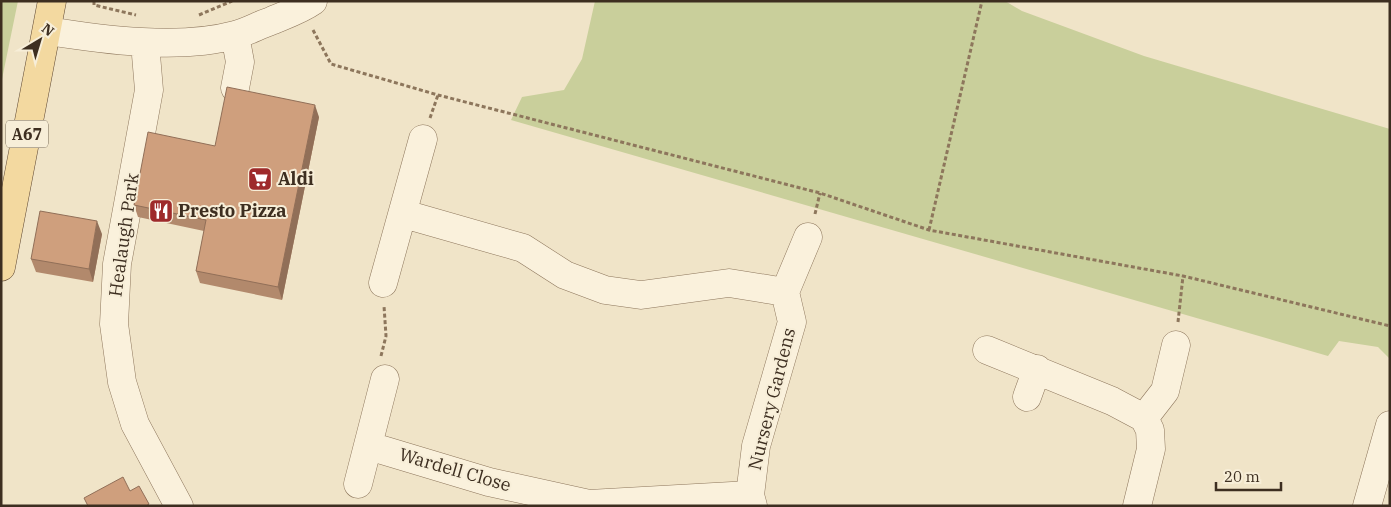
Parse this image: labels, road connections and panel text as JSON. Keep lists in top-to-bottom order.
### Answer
{
  "streets": {
    "main road": ["A67"],
    "street": ["Healaugh Park", "Nursery Gardens", "Wardell Close"]
  },
  "crossings": [
    ["Nursery Gardens", "Wardell Close"]
  ],
  "places": {
    "supermarket": ["Aldi"],
    "restaurant": ["Presto Pizza"]
  },
  "scale_bar": "20 m",
  "north": "top right"
}
